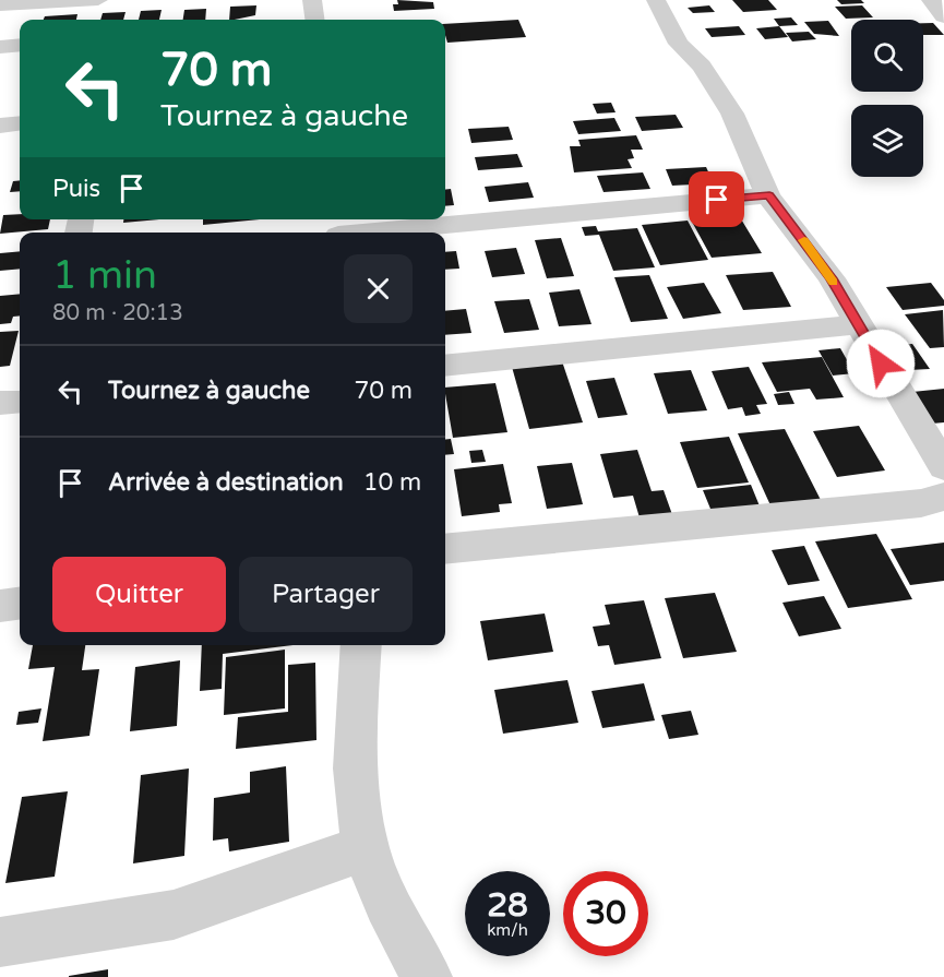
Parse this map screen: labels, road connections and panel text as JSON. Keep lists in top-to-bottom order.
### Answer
{
  "page": {
    "turn": ["70 m", "Tournez à gauche"],
    "then": "Puis",
    "heading": ["1 min", "80 m · 20:13"],
    "list": [
      {
        "name": "Tournez à gauche",
        "value": "70 m"
      },
      {
        "name": "Arrivée à destination",
        "value": "10 m"
      }
    ],
    "buttons": ["Quitter", "Partager"],
    "speed": "28 km/h",
    "limit": "30"
  }
}
